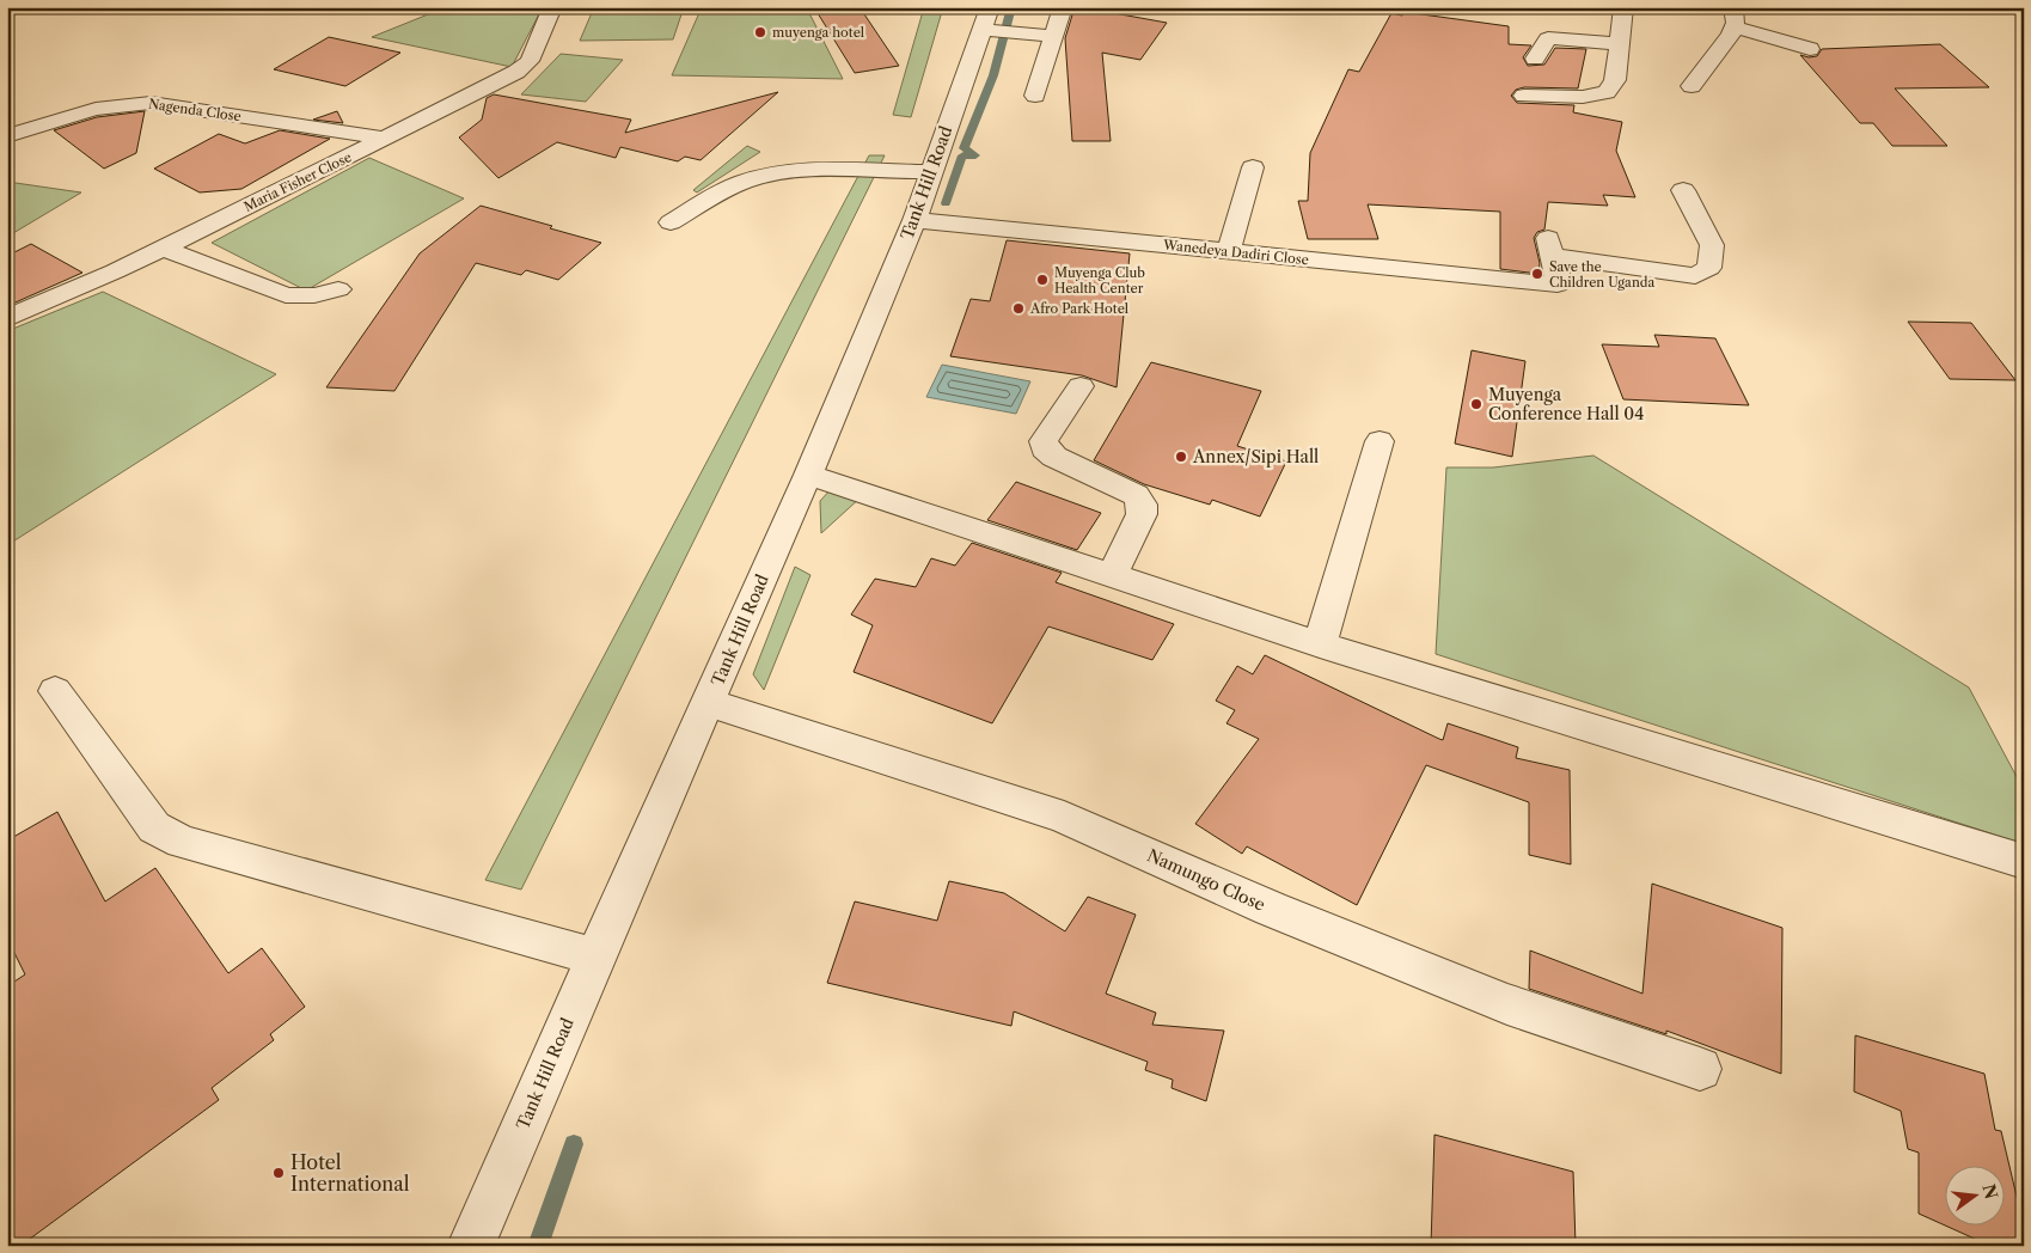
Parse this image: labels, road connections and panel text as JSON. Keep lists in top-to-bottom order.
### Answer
{
  "streets": {
    "street": [
      "Nagenda Close",
      "Maria Fisher Close",
      "Tank Hill Road",
      "Wanedeya Dadiri Close",
      "Namungo Close"
    ]
  },
  "crossings": [
    ["Nagenda Close", "Maria Fisher Close"],
    ["Tank Hill Road", "Wanedeya Dadiri Close"],
    ["Tank Hill Road", "Namungo Close"]
  ],
  "places": [
    "muyenga hotel",
    "Save the Children Uganda",
    "Muyenga Club Health Center",
    "Afro Park Hotel",
    "Muyenga Conference Hall 04",
    "Annex/Sipi Hall",
    "Hotel International"
  ],
  "north": "right"
}
